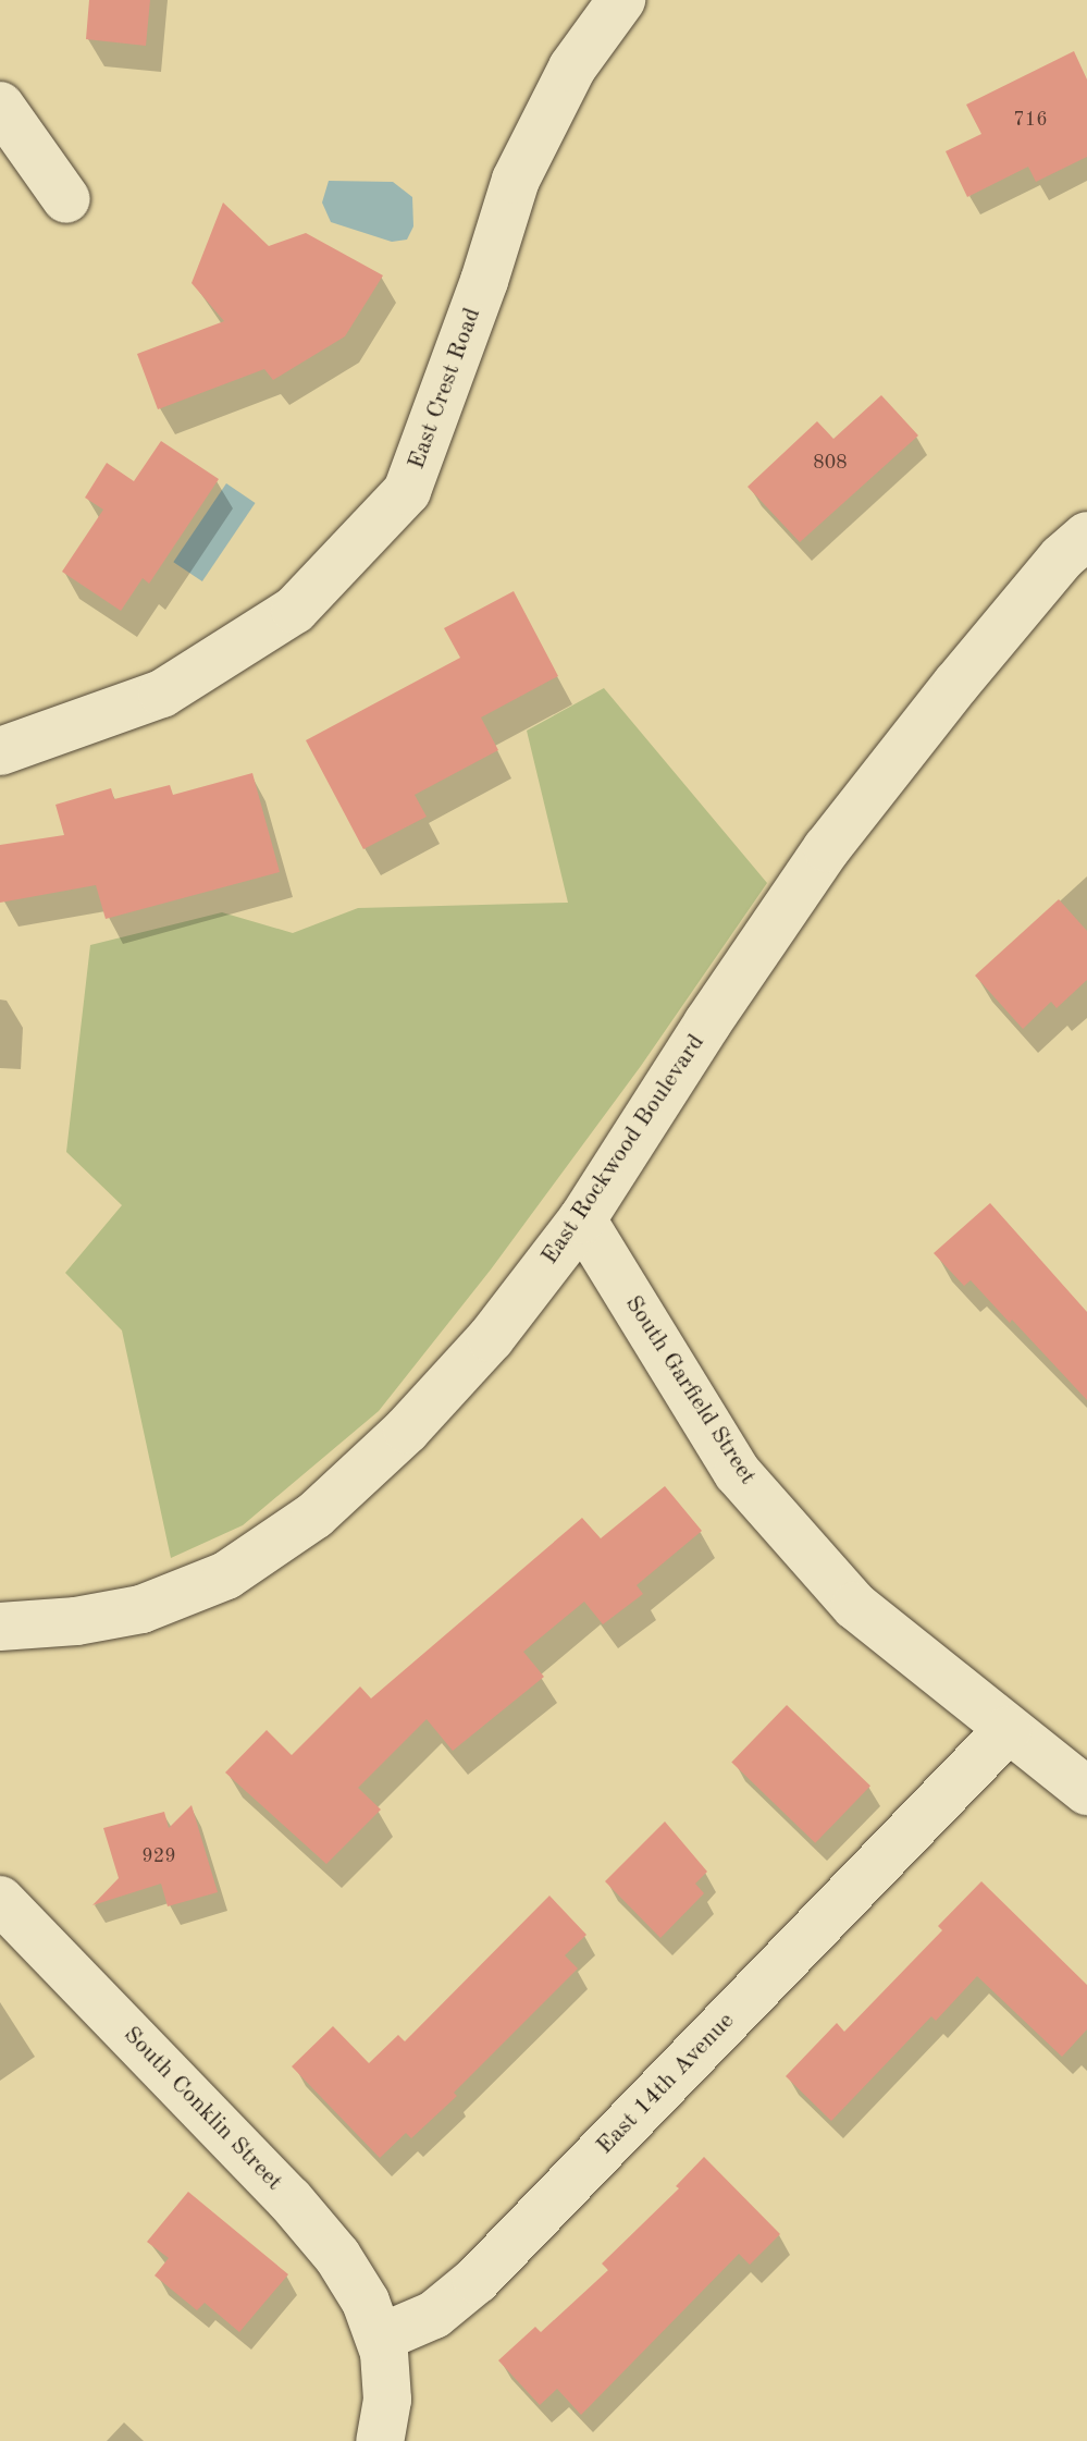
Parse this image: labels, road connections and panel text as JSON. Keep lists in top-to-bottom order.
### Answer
{
  "streets": {
    "street": [
      "East Crest Road",
      "East Rockwood Boulevard",
      "South Garfield Street",
      "East 14th Avenue",
      "South Conklin Street"
    ]
  },
  "crossings": [
    ["East Rockwood Boulevard", "South Garfield Street"],
    ["South Garfield Street", "East 14th Avenue"],
    ["East 14th Avenue", "South Conklin Street"]
  ],
  "house_numbers": ["716", "808", "929"]
}
